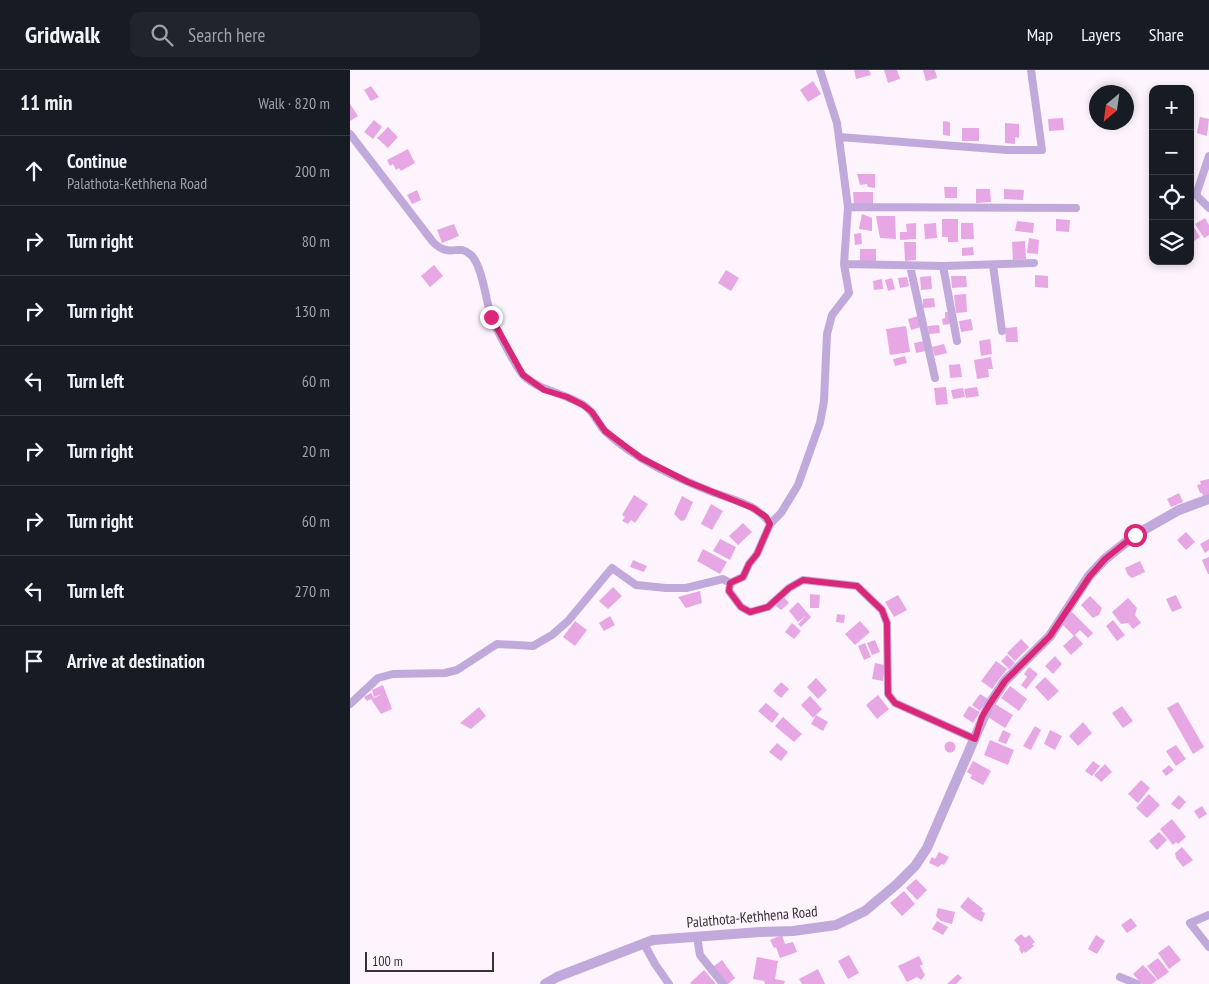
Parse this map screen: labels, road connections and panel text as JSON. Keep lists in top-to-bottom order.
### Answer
{
  "streets": {
    "street": ["Palathota-Kethhena Road"]
  },
  "scale_bar": "100 m",
  "north": "bottom left",
  "page": {
    "header": "Gridwalk",
    "search": "Search here",
    "nav": ["Map", "Layers", "Share"],
    "heading": ["11 min", "Walk · 820 m"],
    "map_buttons": ["+", "−"],
    "list": [
      ["Continue", "Palathota-Kethhena Road", "200 m"],
      ["Turn right", "80 m"],
      ["Turn right", "130 m"],
      ["Turn left", "60 m"],
      ["Turn right", "20 m"],
      ["Turn right", "60 m"],
      ["Turn left", "270 m"],
      "Arrive at destination"
    ],
    "scale": "100 m"
  }
}
